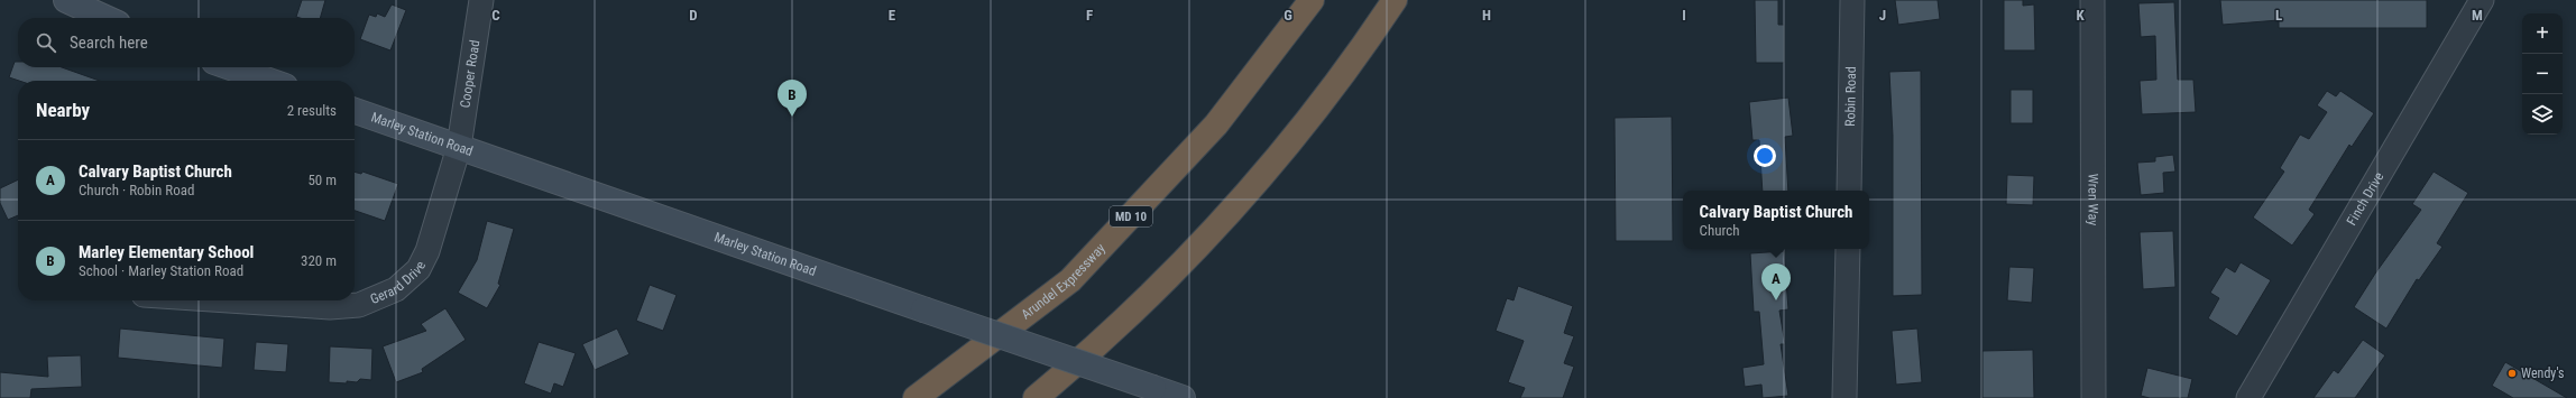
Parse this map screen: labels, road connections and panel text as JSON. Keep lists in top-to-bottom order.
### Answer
{
  "streets": {
    "highway": ["MD 10", "Arundel Expressway"],
    "main road": ["Marley Station Road"],
    "street": [
      "Cooper Road",
      "Robin Road",
      "Wren Way",
      "Finch Drive",
      "Gerard Drive"
    ]
  },
  "crossings": [
    ["Cooper Road", "Marley Station Road"],
    ["Cooper Road", "Gerard Drive"],
    ["Marley Station Road", "Gerard Drive"]
  ],
  "places": ["Wendy's"],
  "page": {
    "map_buttons": ["+", "−"],
    "search": "Search here",
    "pins": ["B", "A"],
    "heading": ["Nearby", "2 results"],
    "list": [
      {
        "mark": "A",
        "name": "Calvary Baptist Church",
        "note": "Church · Robin Road",
        "value": "50 m"
      },
      {
        "mark": "B",
        "name": "Marley Elementary School",
        "note": "School · Marley Station Road",
        "value": "320 m"
      }
    ],
    "popup": ["Calvary Baptist Church", "Church"]
  },
  "grid": {
    "columns": [
      "C",
      "D",
      "E",
      "F",
      "G",
      "H",
      "I",
      "J",
      "K",
      "L",
      "M"
    ]
  }
}
